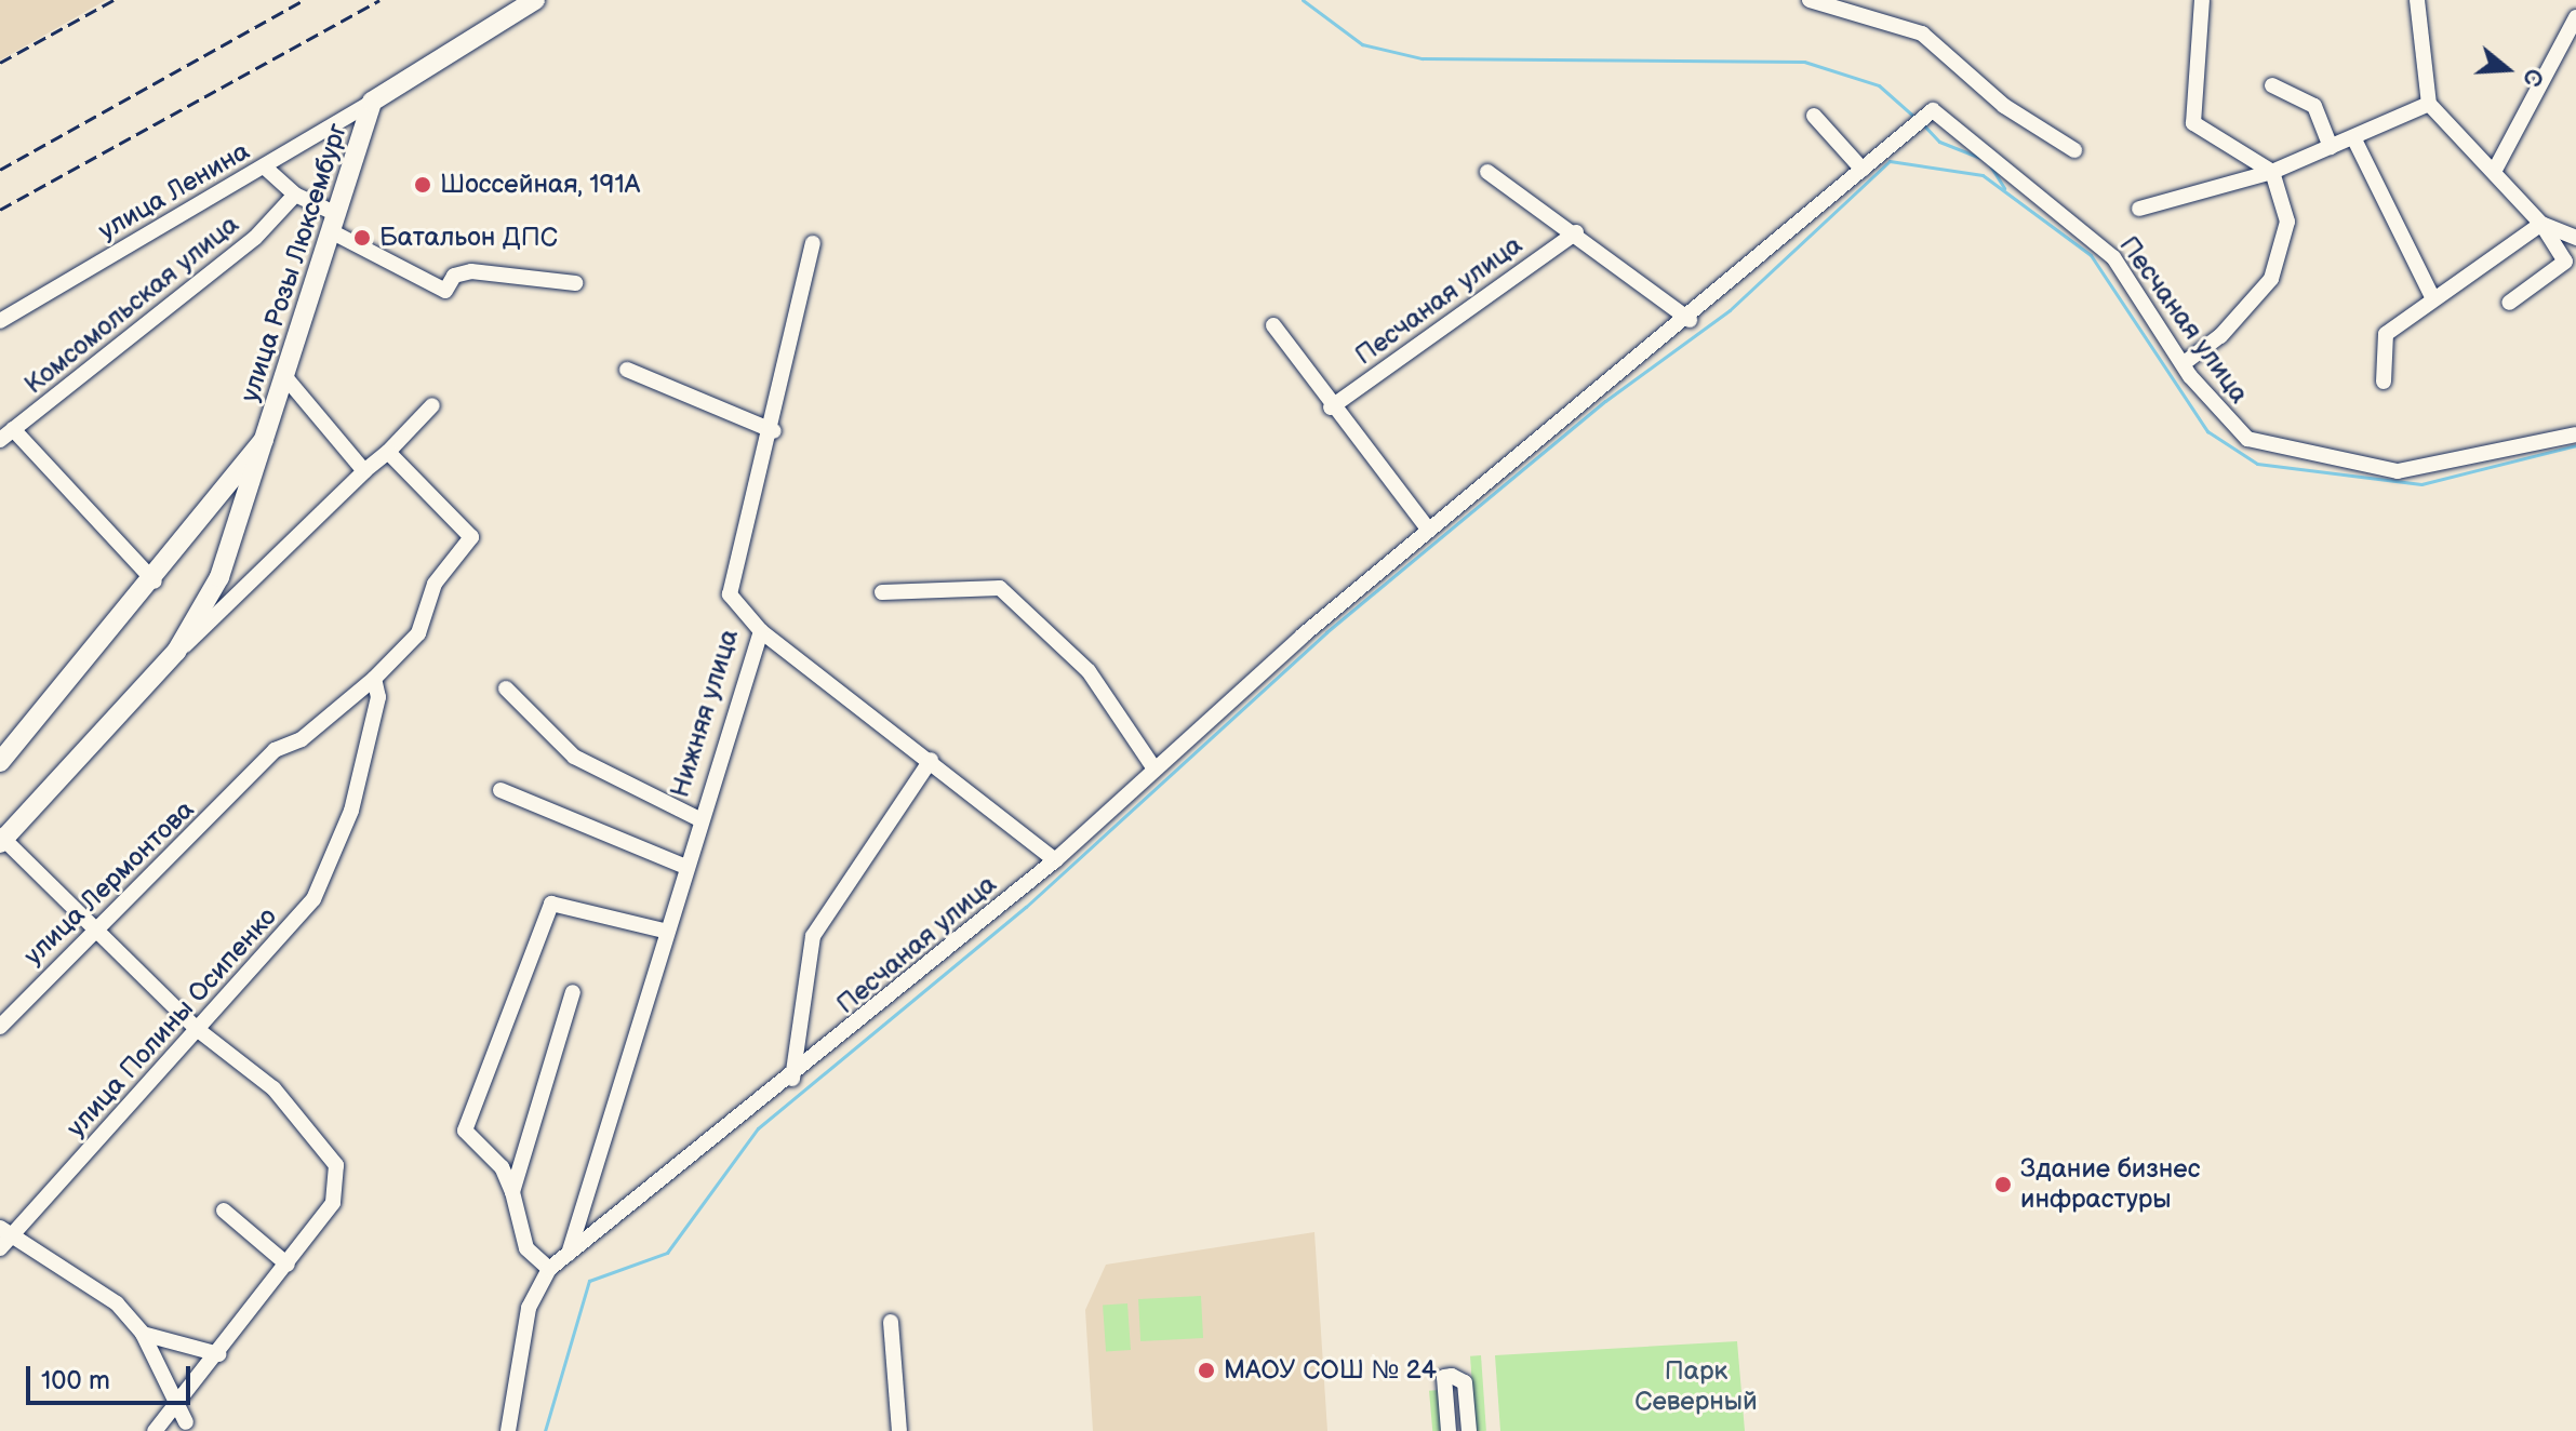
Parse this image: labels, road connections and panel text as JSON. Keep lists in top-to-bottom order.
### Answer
{
  "streets": {
    "main road": ["улица Розы Люксембург"],
    "street": [
      "улица Ленина",
      "Песчаная улица",
      "Комсомольская улица",
      "Нижняя улица",
      "улица Лермонтова",
      "улица Полины Осипенко"
    ]
  },
  "crossings": [
    ["улица Ленина", "улица Розы Люксембург"],
    ["улица Розы Люксембург", "улица Лермонтова"],
    ["Песчаная улица", "Нижняя улица"],
    ["улица Лермонтова", "улица Полины Осипенко"]
  ],
  "parks": ["Парк Северный"],
  "places": [
    "Шоссейная, 191А",
    "Батальон ДПС",
    "Здание бизнес инфрастуры",
    "МАОУ СОШ № 24"
  ],
  "scale_bar": "100 m",
  "north": "right"
}
